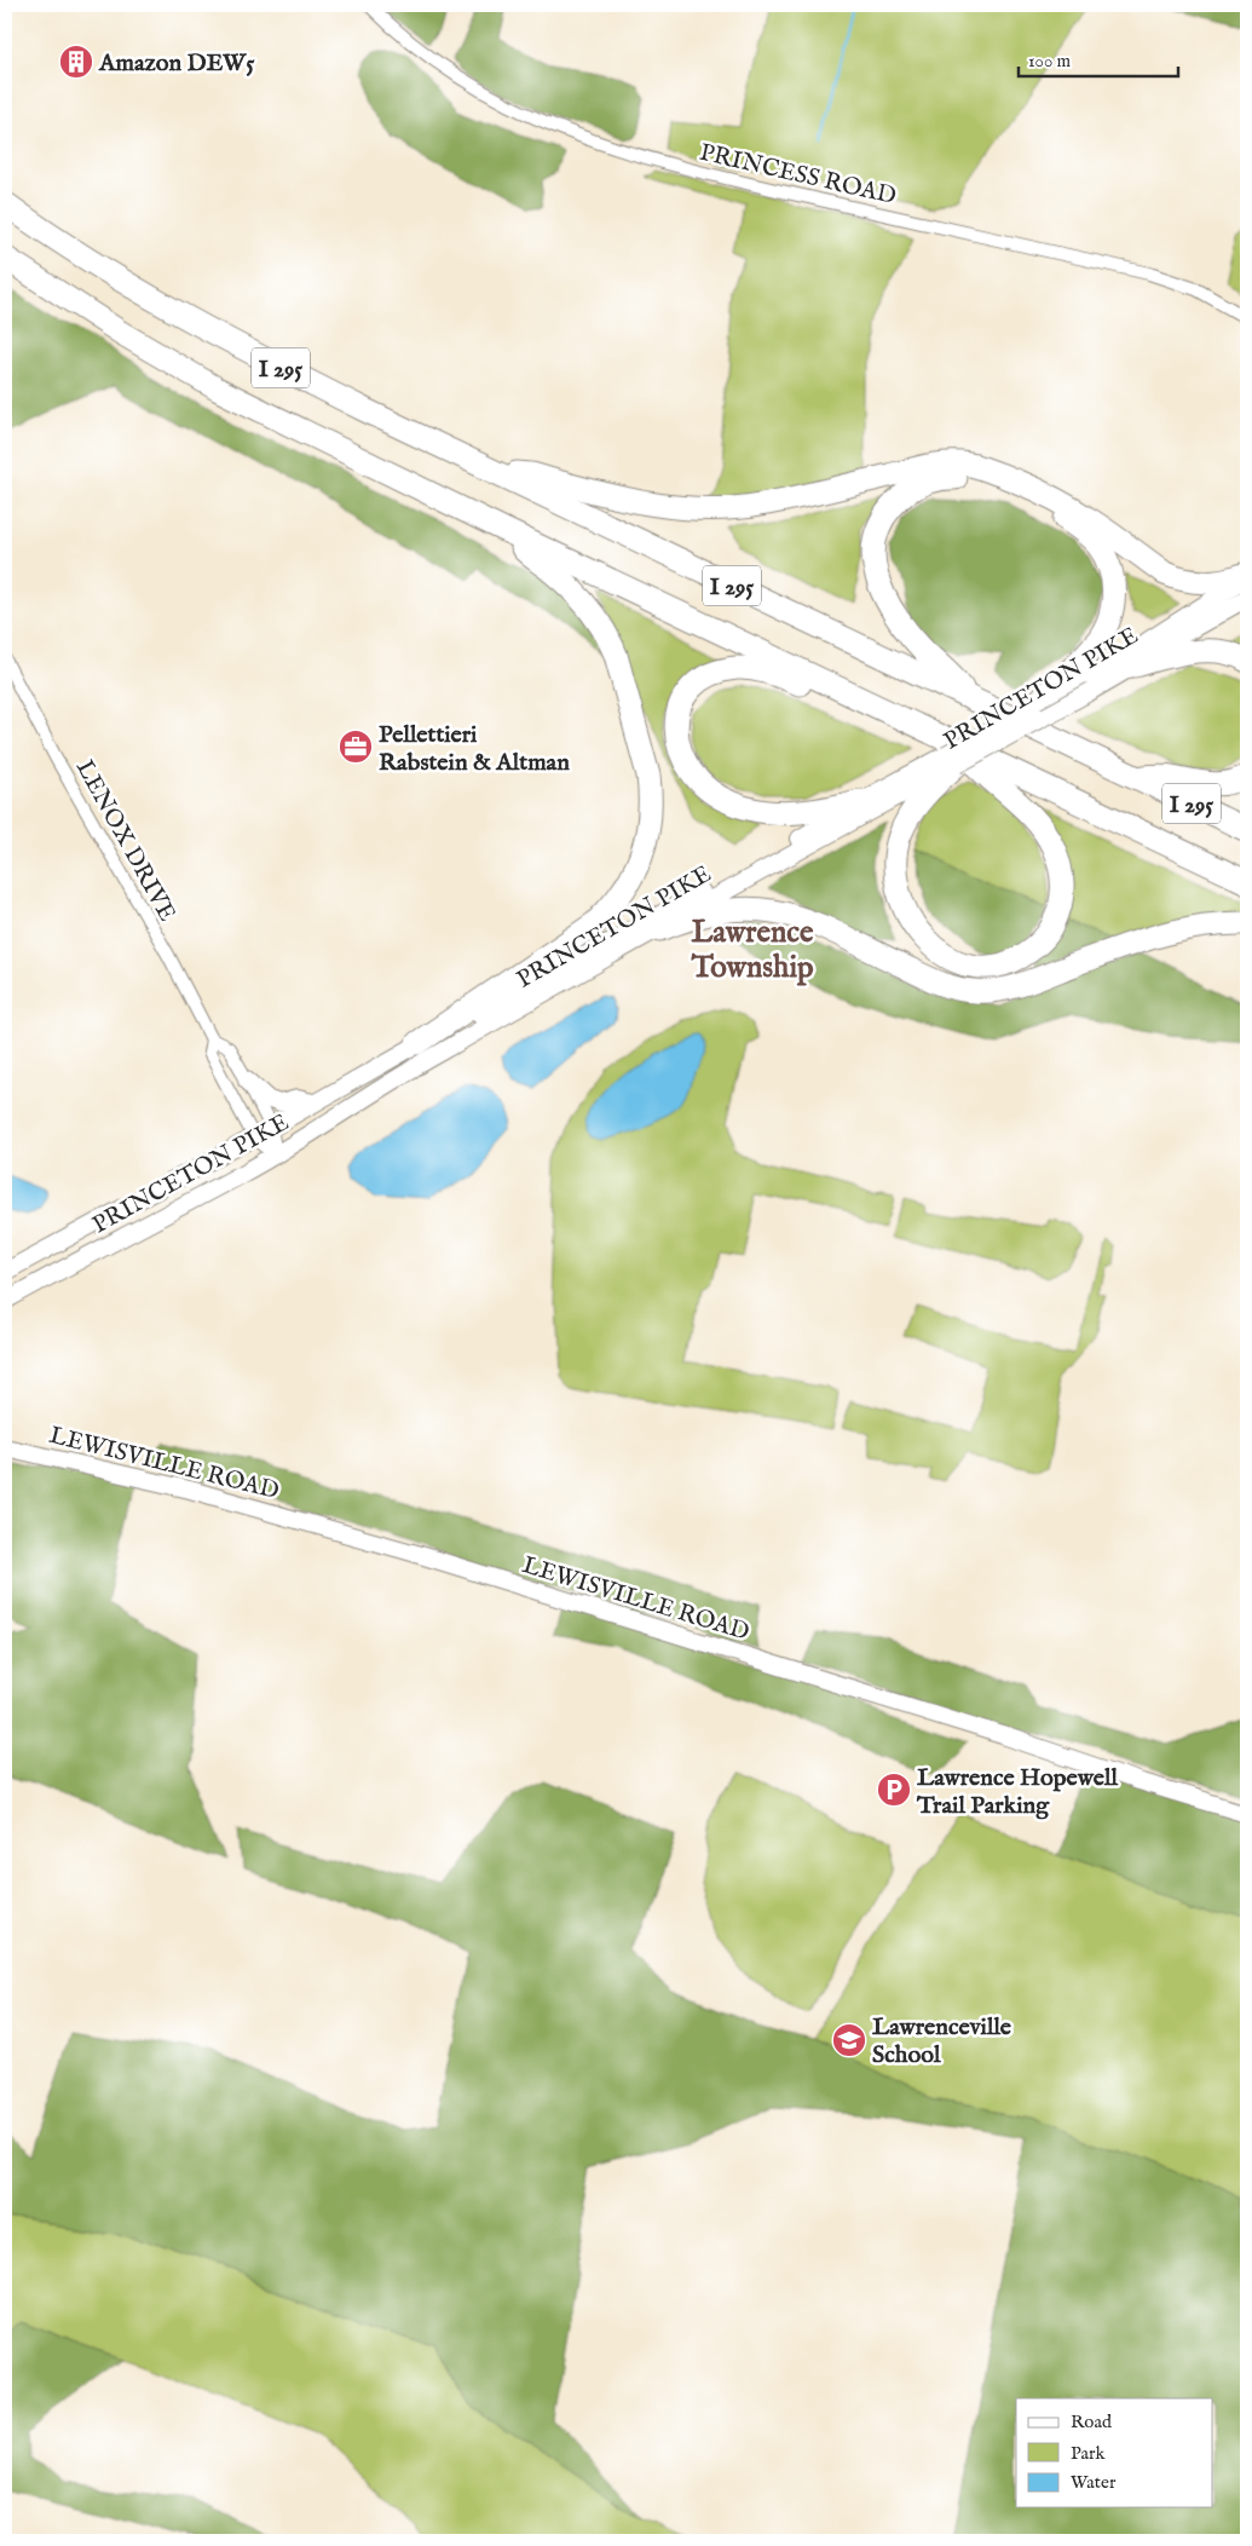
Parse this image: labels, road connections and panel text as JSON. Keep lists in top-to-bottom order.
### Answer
{
  "streets": {
    "highway": ["I 295"],
    "main road": ["PRINCETON PIKE", "LEWISVILLE ROAD"],
    "street": ["PRINCESS ROAD", "LENOX DRIVE"]
  },
  "crossings": [
    ["I 295", "PRINCETON PIKE"],
    ["PRINCETON PIKE", "LENOX DRIVE"]
  ],
  "districts": ["Lawrence Township"],
  "places": {
    "building": ["Amazon DEW5"],
    "office": ["Pellettieri Rabstein & Altman"],
    "parking": ["Lawrence Hopewell Trail Parking"],
    "school or university": ["Lawrenceville School"]
  },
  "legend": ["Road", "Park", "Water"],
  "scale_bar": "100 m"
}
